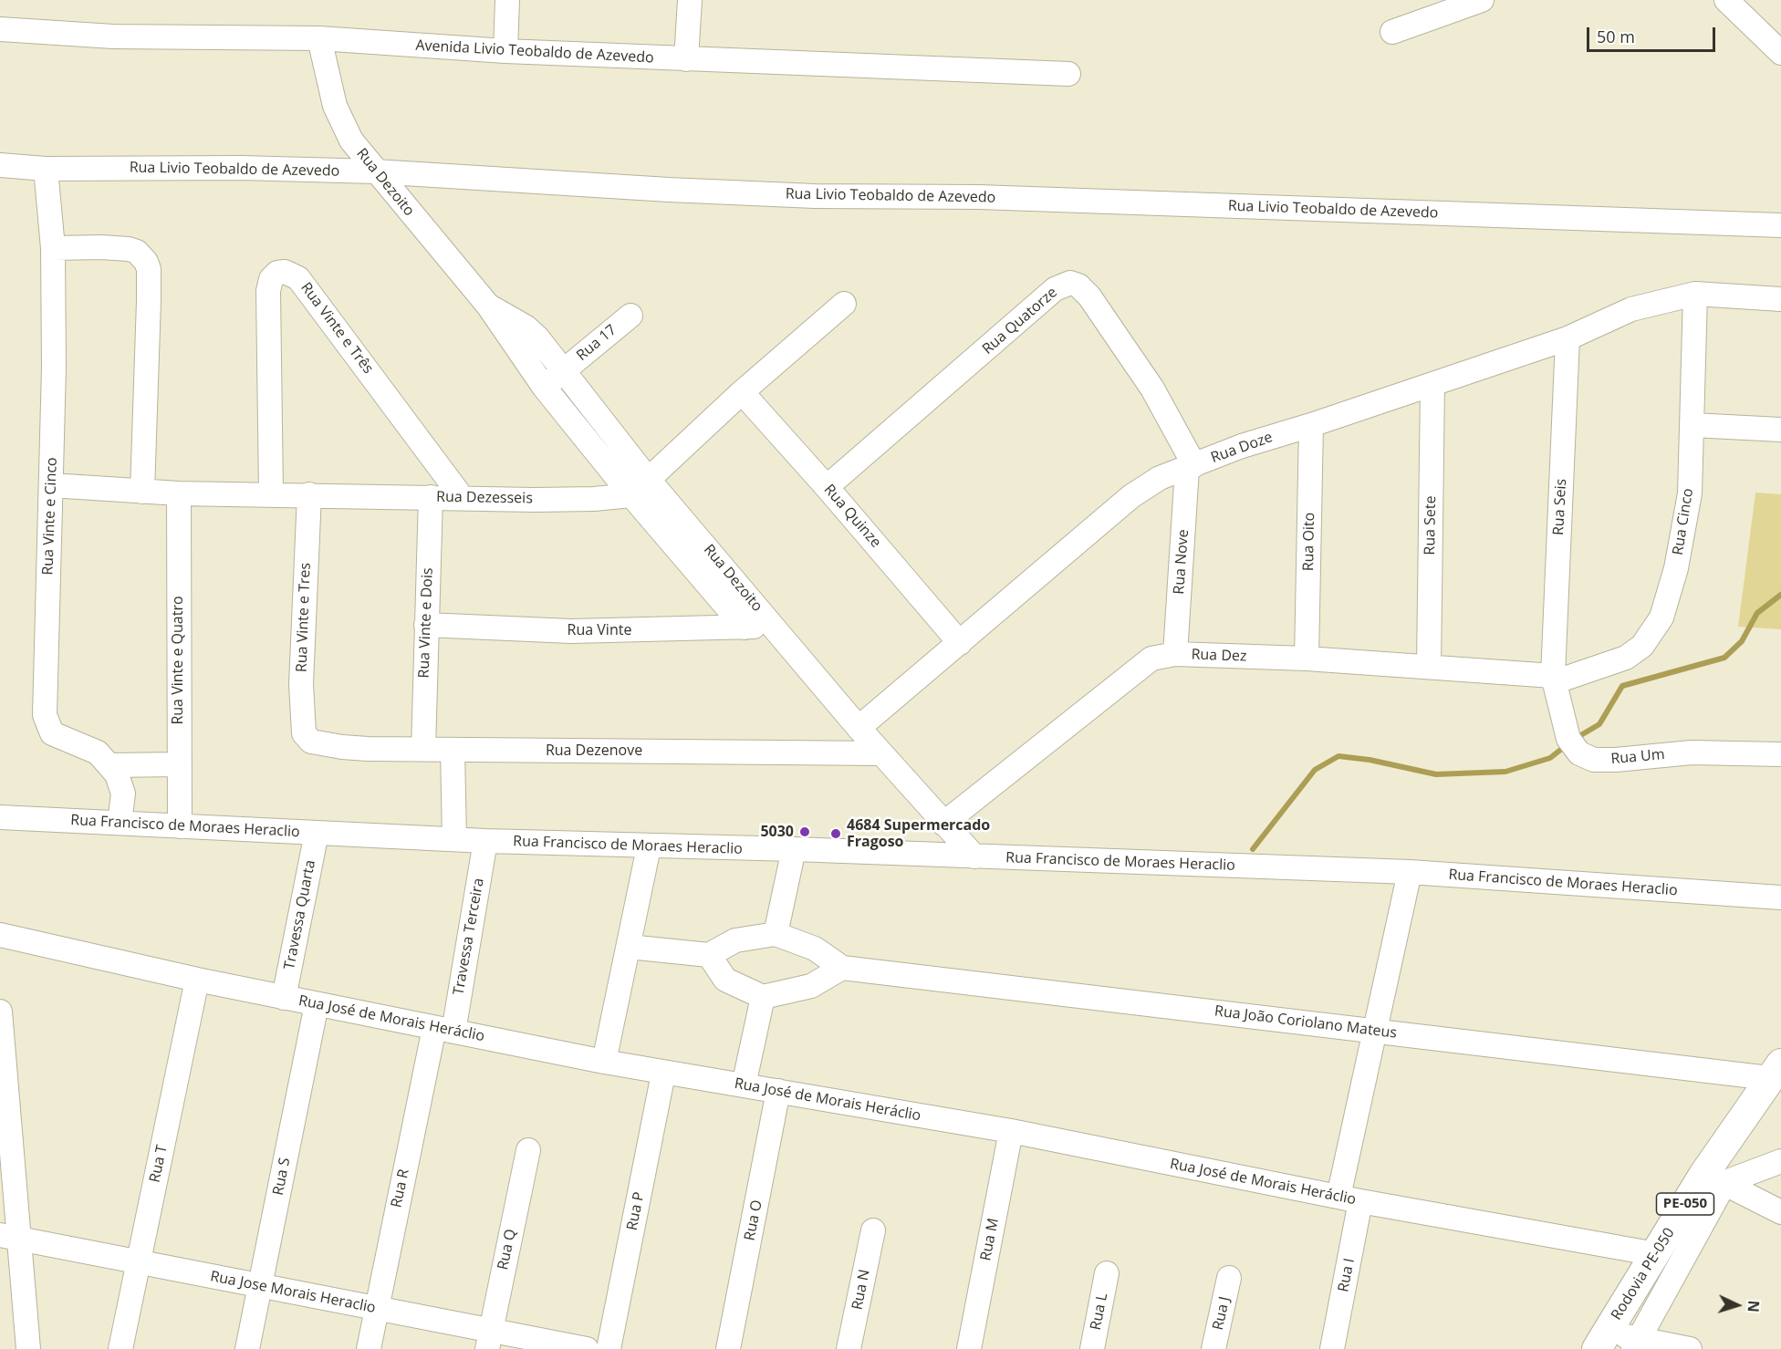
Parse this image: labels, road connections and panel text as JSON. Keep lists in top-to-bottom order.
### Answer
{
  "streets": {
    "main road": ["PE-050", "Rodovia PE-050"],
    "street": [
      "Avenida Livio Teobaldo de Azevedo",
      "Rua Livio Teobaldo de Azevedo",
      "Rua Dezoito",
      "Rua Quatorze",
      "Rua Vinte e Três",
      "Rua 17",
      "Rua Doze",
      "Rua Dezesseis",
      "Rua Seis",
      "Rua Vinte e Cinco",
      "Rua Quinze",
      "Rua Cinco",
      "Rua Sete",
      "Rua Oito",
      "Rua Nove",
      "Rua Vinte e Tres",
      "Rua Vinte e Dois",
      "Rua Vinte",
      "Rua Dez",
      "Rua Vinte e Quatro",
      "Rua Dezenove",
      "Rua Um",
      "Rua Francisco de Moraes Heraclio",
      "Travessa Quarta",
      "Travessa Terceira",
      "Rua José de Morais Heráclio",
      "Rua João Coriolano Mateus",
      "Rua T",
      "Rua S",
      "Rua R",
      "Rua P",
      "Rua O",
      "Rua M",
      "Rua Q",
      "Rua I",
      "Rua N",
      "Rua Jose Morais Heraclio",
      "Rua L",
      "Rua J"
    ]
  },
  "crossings": [
    ["Avenida Livio Teobaldo de Azevedo", "Rua Dezoito"],
    ["Rua Livio Teobaldo de Azevedo", "Rua Dezoito"],
    ["Rua Livio Teobaldo de Azevedo", "Rua Vinte e Cinco"],
    ["Rua Dezoito", "Rua 17"],
    ["Rua Dezoito", "Rua Doze"],
    ["Rua Dezoito", "Rua Dezesseis"],
    ["Rua Dezoito", "Rua Vinte"],
    ["Rua Dezoito", "Rua Dez"],
    ["Rua Dezoito", "Rua Dezenove"],
    ["Rua Dezoito", "Rua Francisco de Moraes Heraclio"],
    ["Rua Quatorze", "Rua Doze"],
    ["Rua Quatorze", "Rua Quinze"],
    ["Rua Quatorze", "Rua Nove"],
    ["Rua Vinte e Três", "Rua Dezesseis"],
    ["Rua Doze", "Rua Seis"],
    ["Rua Doze", "Rua Quinze"],
    ["Rua Doze", "Rua Cinco"],
    ["Rua Doze", "Rua Sete"],
    ["Rua Doze", "Rua Oito"],
    ["Rua Doze", "Rua Nove"],
    ["Rua Dezesseis", "Rua Vinte e Cinco"],
    ["Rua Dezesseis", "Rua Vinte e Tres"],
    ["Rua Dezesseis", "Rua Vinte e Dois"],
    ["Rua Dezesseis", "Rua Vinte e Quatro"],
    ["Rua Seis", "Rua Cinco"],
    ["Rua Seis", "Rua Dez"],
    ["Rua Seis", "Rua Um"],
    ["Rua Vinte e Cinco", "Rua Francisco de Moraes Heraclio"],
    ["Rua Cinco", "Rua Dez"],
    ["Rua Cinco", "Rua Um"],
    ["Rua Sete", "Rua Dez"],
    ["Rua Oito", "Rua Dez"],
    ["Rua Nove", "Rua Dez"],
    ["Rua Vinte e Tres", "Rua Dezenove"],
    ["Rua Vinte e Dois", "Rua Vinte"],
    ["Rua Vinte e Dois", "Rua Dezenove"],
    ["Rua Dez", "Rua Um"],
    ["Rua Vinte e Quatro", "Rua Francisco de Moraes Heraclio"],
    ["Rua Francisco de Moraes Heraclio", "Travessa Quarta"],
    ["Rua Francisco de Moraes Heraclio", "Travessa Terceira"],
    ["Rua Francisco de Moraes Heraclio", "Rua I"],
    ["Travessa Quarta", "Rua José de Morais Heráclio"],
    ["Travessa Terceira", "Rua José de Morais Heráclio"],
    ["Travessa Terceira", "Rua R"],
    ["Rua José de Morais Heráclio", "Rua T"],
    ["Rua José de Morais Heráclio", "Rua S"],
    ["Rua José de Morais Heráclio", "Rua R"],
    ["Rua José de Morais Heráclio", "Rua P"],
    ["Rua José de Morais Heráclio", "Rua O"],
    ["Rua José de Morais Heráclio", "Rua M"],
    ["Rua José de Morais Heráclio", "Rodovia PE-050"],
    ["Rua José de Morais Heráclio", "Rua I"],
    ["Rua João Coriolano Mateus", "Rodovia PE-050"],
    ["Rua João Coriolano Mateus", "Rua I"],
    ["Rua T", "Rua Jose Morais Heraclio"],
    ["Rua S", "Rua Jose Morais Heraclio"],
    ["Rua R", "Rua Jose Morais Heraclio"],
    ["Rua Q", "Rua Jose Morais Heraclio"]
  ],
  "places": ["5030", "4684 Supermercado Fragoso"],
  "scale_bar": "50 m",
  "north": "right"
}
